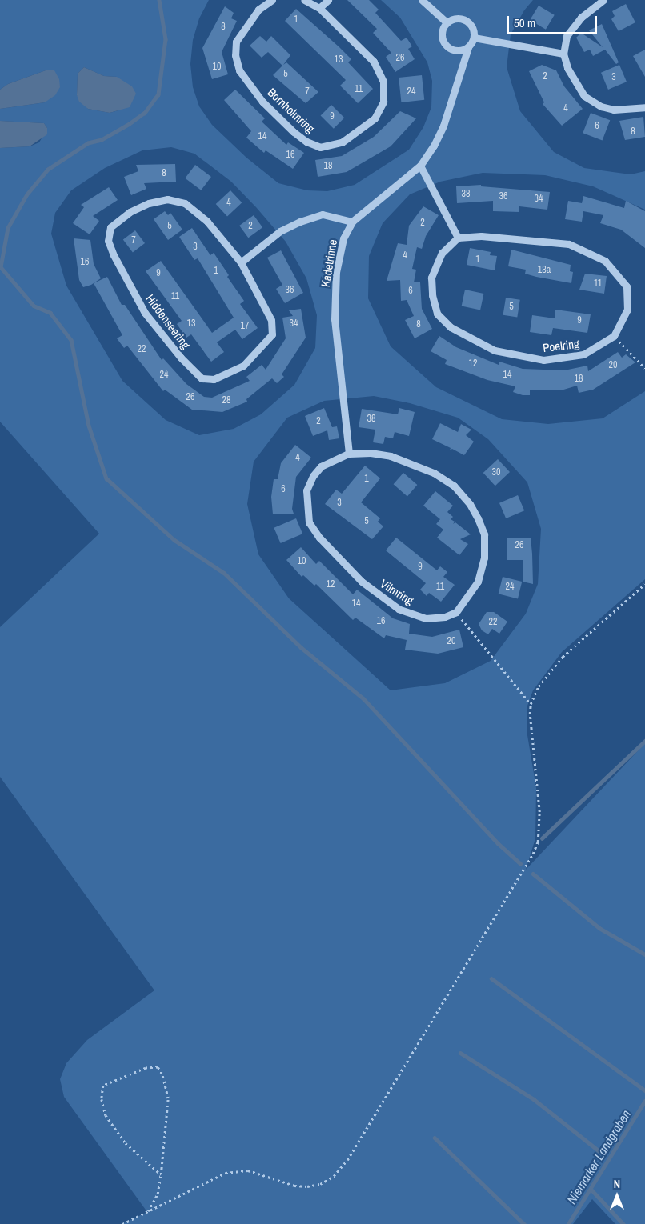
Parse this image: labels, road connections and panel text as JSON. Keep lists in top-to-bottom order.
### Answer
{
  "streets": {
    "street": [
      "Bornholmring",
      "Kadetrinne",
      "Hiddenseering",
      "Poelring",
      "Vilmring"
    ]
  },
  "crossings": [
    ["Kadetrinne", "Vilmring"]
  ],
  "water": ["Niemarker Landgraben"],
  "house_numbers": [
    "1",
    "8",
    "26",
    "13",
    "10",
    "5",
    "2",
    "3",
    "11",
    "7",
    "24",
    "4",
    "9",
    "6",
    "8",
    "14",
    "16",
    "18",
    "8",
    "38",
    "36",
    "34",
    "4",
    "2",
    "5",
    "2",
    "7",
    "3",
    "4",
    "1",
    "16",
    "13a",
    "1",
    "9",
    "11",
    "36",
    "6",
    "11",
    "5",
    "9",
    "13",
    "34",
    "8",
    "17",
    "22",
    "12",
    "20",
    "24",
    "14",
    "18",
    "26",
    "28",
    "38",
    "2",
    "4",
    "30",
    "1",
    "6",
    "3",
    "5",
    "26",
    "10",
    "9",
    "12",
    "11",
    "24",
    "14",
    "16",
    "22",
    "20"
  ],
  "scale_bar": "50 m",
  "north": "top"
}
